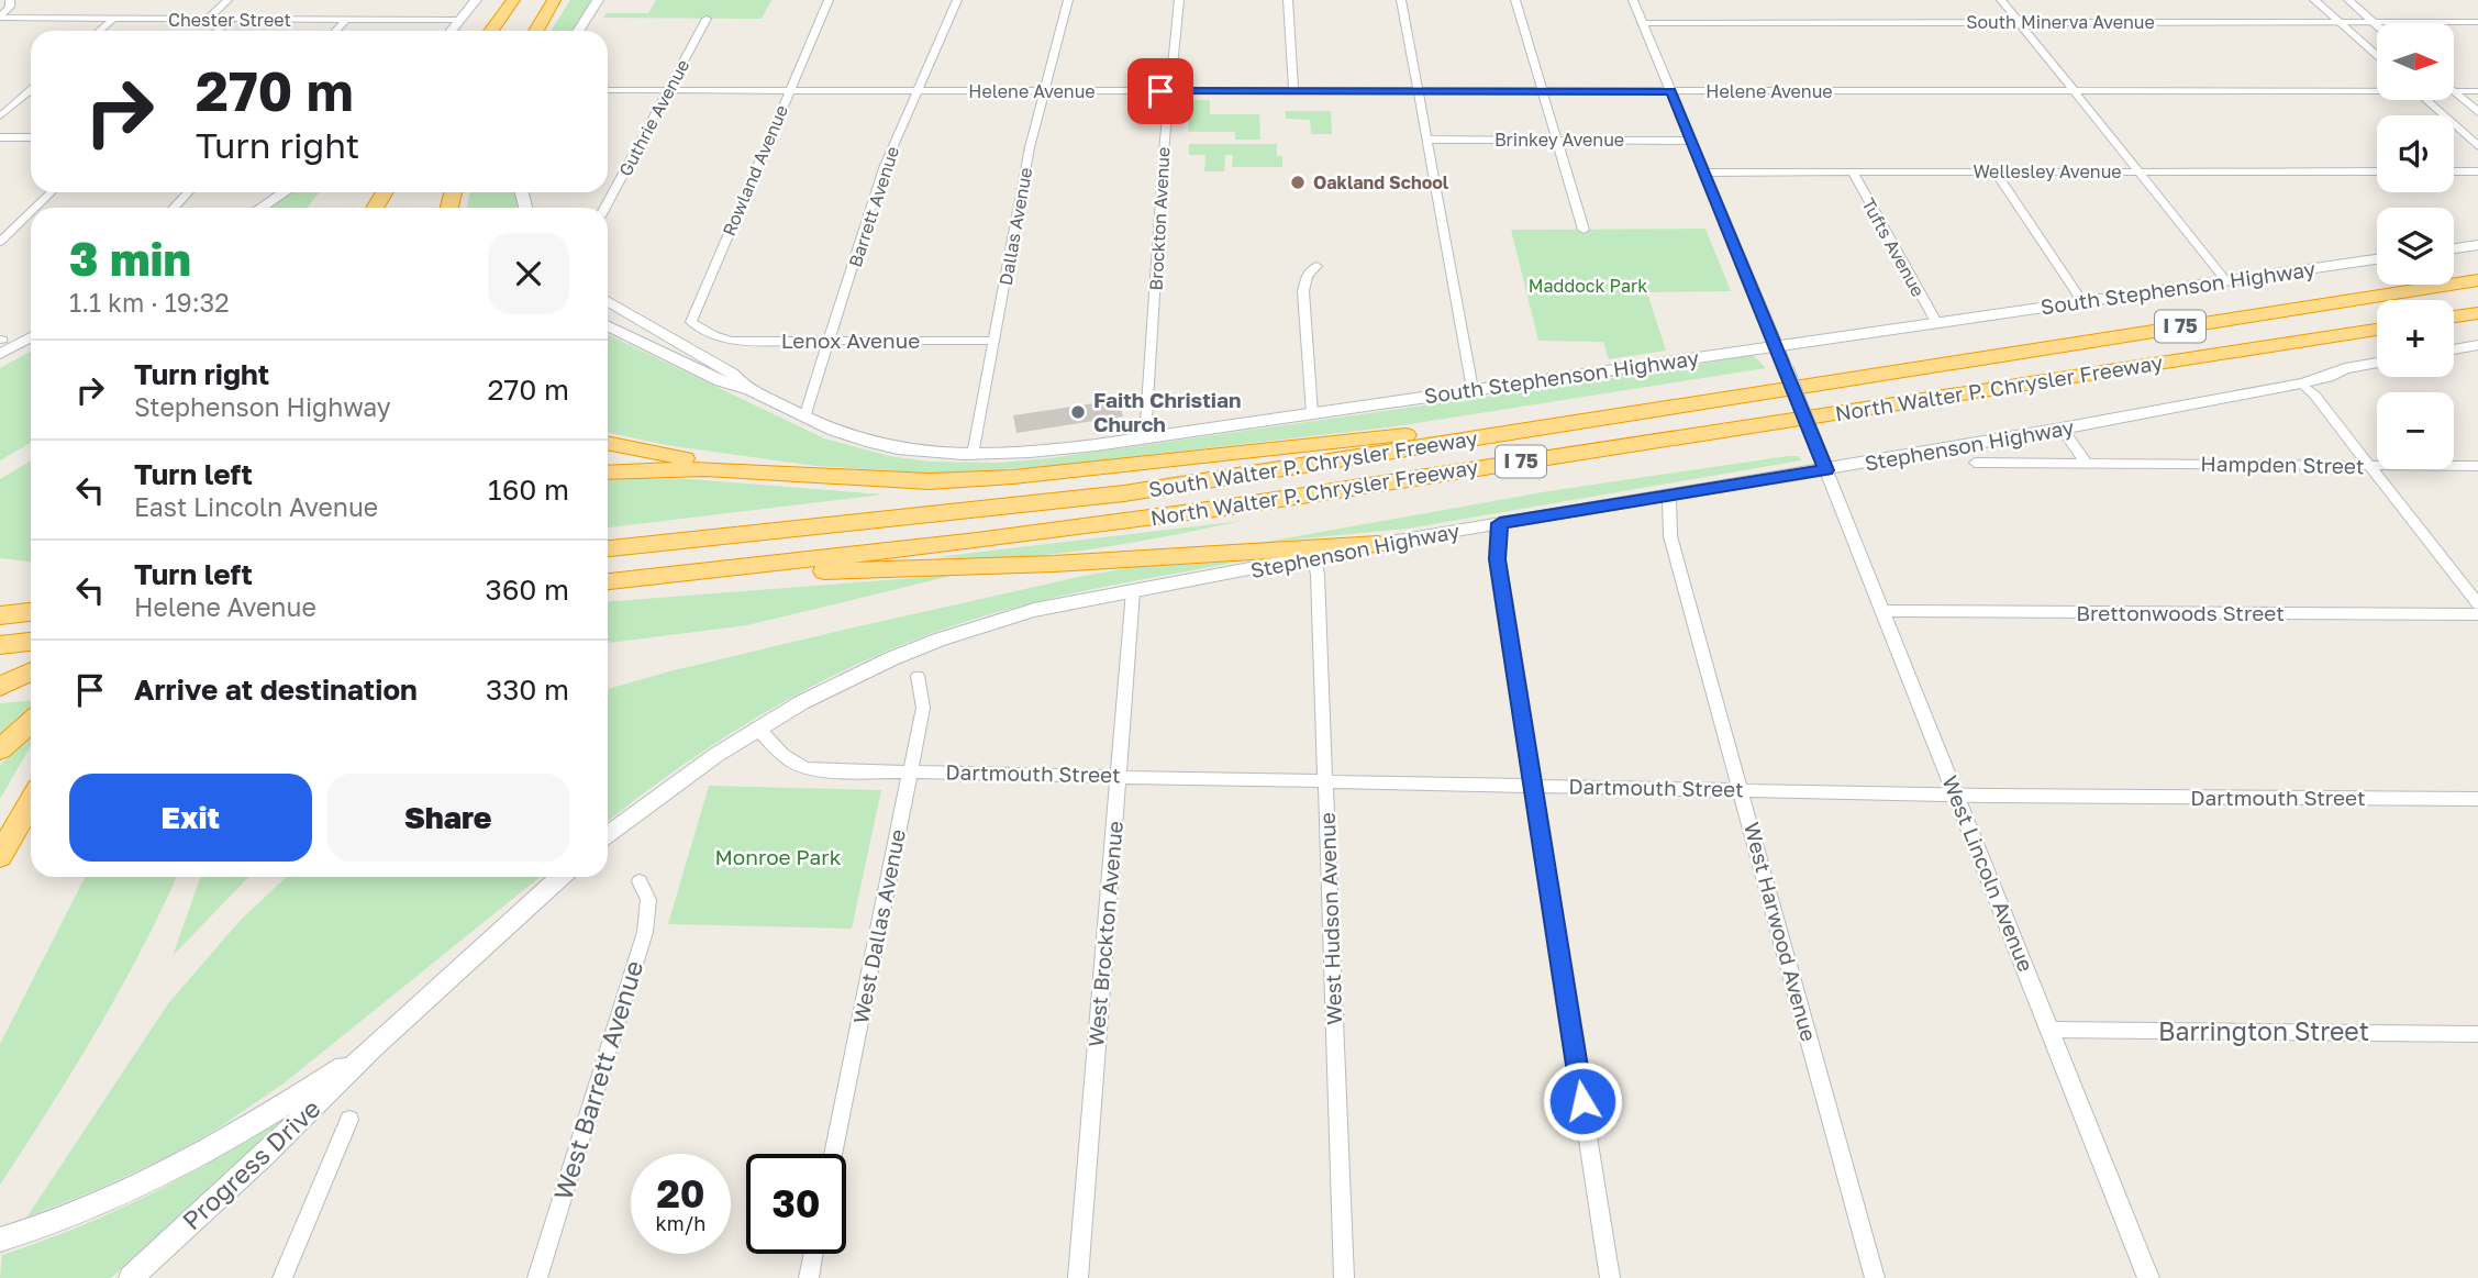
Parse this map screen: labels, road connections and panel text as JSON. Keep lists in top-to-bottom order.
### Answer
{
  "streets": {
    "highway": ["I 75", "North Walter P. Chrysler Freeway", "South Walter P. Chrysler Freeway"],
    "main road": ["South Stephenson Highway", "Stephenson Highway", "Progress Drive"],
    "street": [
      "Chester Street",
      "South Minerva Avenue",
      "Helene Avenue",
      "Guthrie Avenue",
      "Brinkey Avenue",
      "Rowland Avenue",
      "Wellesley Avenue",
      "Barrett Avenue",
      "Brockton Avenue",
      "Dallas Avenue",
      "Tufts Avenue",
      "Lenox Avenue",
      "Hampden Street",
      "Brettonwoods Street",
      "Dartmouth Street",
      "West Lincoln Avenue",
      "West Hudson Avenue",
      "West Dallas Avenue",
      "West Harwood Avenue",
      "West Brockton Avenue",
      "Barrington Street",
      "West Barrett Avenue"
    ]
  },
  "crossings": [
    ["South Minerva Avenue", "West Lincoln Avenue"],
    ["Helene Avenue", "Guthrie Avenue"],
    ["Helene Avenue", "Rowland Avenue"],
    ["Helene Avenue", "Barrett Avenue"],
    ["Helene Avenue", "Brockton Avenue"],
    ["Helene Avenue", "Dallas Avenue"],
    ["Helene Avenue", "West Lincoln Avenue"],
    ["Brinkey Avenue", "West Lincoln Avenue"],
    ["Rowland Avenue", "Lenox Avenue"],
    ["Wellesley Avenue", "Tufts Avenue"],
    ["Wellesley Avenue", "West Lincoln Avenue"],
    ["Barrett Avenue", "South Stephenson Highway"],
    ["Barrett Avenue", "Lenox Avenue"],
    ["Brockton Avenue", "South Stephenson Highway"],
    ["Dallas Avenue", "South Stephenson Highway"],
    ["Dallas Avenue", "Lenox Avenue"],
    ["Tufts Avenue", "South Stephenson Highway"],
    ["South Stephenson Highway", "West Lincoln Avenue"],
    ["Stephenson Highway", "Dartmouth Street"],
    ["Stephenson Highway", "West Lincoln Avenue"],
    ["Stephenson Highway", "West Hudson Avenue"],
    ["Stephenson Highway", "West Harwood Avenue"],
    ["Stephenson Highway", "West Brockton Avenue"],
    ["Brettonwoods Street", "West Lincoln Avenue"],
    ["Dartmouth Street", "West Lincoln Avenue"],
    ["Dartmouth Street", "West Hudson Avenue"],
    ["Dartmouth Street", "West Dallas Avenue"],
    ["Dartmouth Street", "West Harwood Avenue"],
    ["Dartmouth Street", "West Brockton Avenue"],
    ["West Lincoln Avenue", "Barrington Street"]
  ],
  "parks": ["Maddock Park", "Monroe Park"],
  "places": ["Oakland School", "Faith Christian Church"],
  "north": "right",
  "page": {
    "map_buttons": ["+", "−"],
    "turn": ["270 m", "Turn right"],
    "heading": ["3 min", "1.1 km · 19:32"],
    "list": [
      {
        "name": "Turn right",
        "note": "Stephenson Highway",
        "value": "270 m"
      },
      {
        "name": "Turn left",
        "note": "East Lincoln Avenue",
        "value": "160 m"
      },
      {
        "name": "Turn left",
        "note": "Helene Avenue",
        "value": "360 m"
      },
      {
        "name": "Arrive at destination",
        "value": "330 m"
      }
    ],
    "buttons": ["Exit", "Share"],
    "speed": "20 km/h",
    "limit": "30"
  }
}
